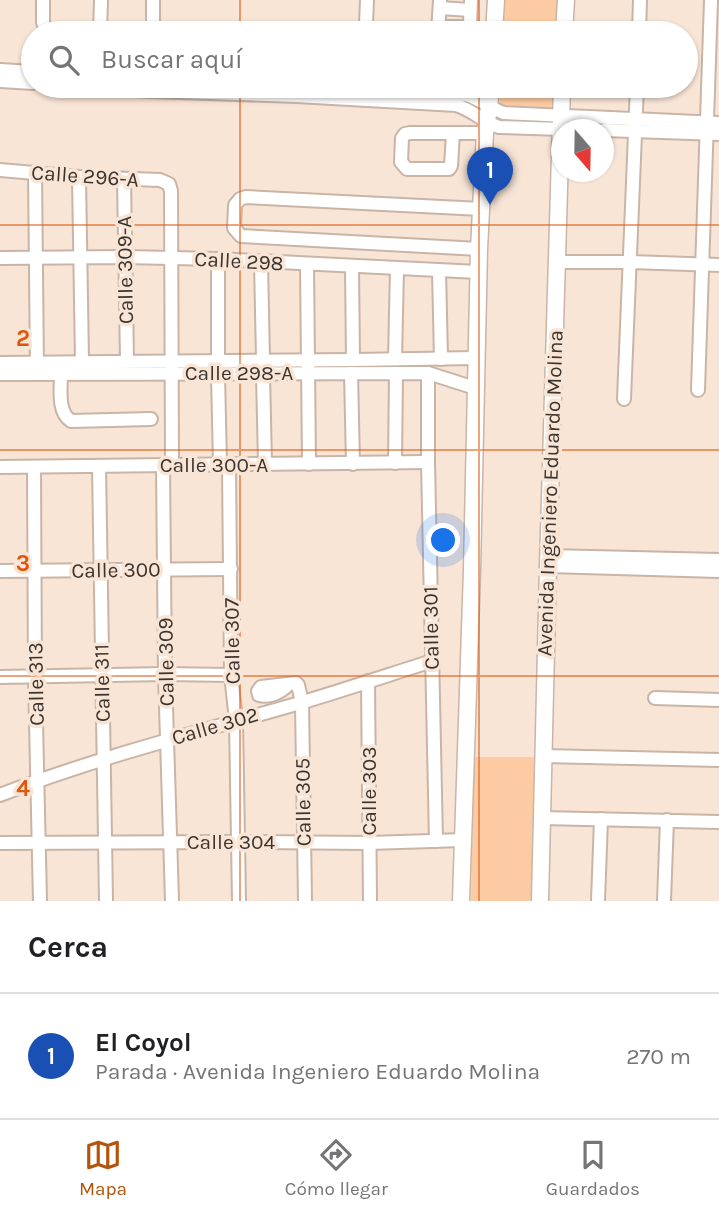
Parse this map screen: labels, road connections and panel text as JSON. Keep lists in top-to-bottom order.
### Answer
{
  "streets": {
    "main road": ["Avenida Ingeniero Eduardo Molina"],
    "street": [
      "Calle 296-A",
      "Calle 298",
      "Calle 309-A",
      "Calle 298-A",
      "Calle 300-A",
      "Calle 300",
      "Calle 301",
      "Calle 307",
      "Calle 309",
      "Calle 311",
      "Calle 313",
      "Calle 302",
      "Calle 303",
      "Calle 305",
      "Calle 304"
    ]
  },
  "crossings": [
    ["Calle 296-A", "Calle 309-A"],
    ["Calle 296-A", "Calle 309"],
    ["Calle 298", "Calle 309-A"],
    ["Calle 298", "Calle 309"],
    ["Calle 309-A", "Calle 298-A"],
    ["Calle 298-A", "Calle 301"],
    ["Calle 298-A", "Calle 307"],
    ["Calle 298-A", "Calle 309"],
    ["Calle 300-A", "Calle 301"],
    ["Calle 300-A", "Calle 307"],
    ["Calle 300-A", "Calle 309"],
    ["Calle 300-A", "Calle 311"],
    ["Calle 300-A", "Calle 313"],
    ["Calle 300", "Calle 307"],
    ["Calle 300", "Calle 309"],
    ["Calle 300", "Calle 311"],
    ["Calle 300", "Calle 313"],
    ["Calle 301", "Calle 302"],
    ["Calle 301", "Calle 304"],
    ["Calle 307", "Calle 302"],
    ["Calle 307", "Calle 304"],
    ["Calle 309", "Calle 302"],
    ["Calle 309", "Calle 304"],
    ["Calle 311", "Calle 302"],
    ["Calle 311", "Calle 304"],
    ["Calle 313", "Calle 302"],
    ["Calle 313", "Calle 304"],
    ["Calle 302", "Calle 303"],
    ["Calle 302", "Calle 305"],
    ["Calle 303", "Calle 304"],
    ["Calle 305", "Calle 304"]
  ],
  "north": "bottom",
  "page": {
    "search": "Buscar aquí",
    "pins": "1",
    "heading": "Cerca",
    "list": [
      {
        "mark": "1",
        "name": "El Coyol",
        "note": "Parada · Avenida Ingeniero Eduardo Molina",
        "value": "270 m"
      }
    ],
    "nav": ["Mapa", "Cómo llegar", "Guardados"]
  },
  "grid": {
    "rows": ["2", "3", "4"]
  }
}
